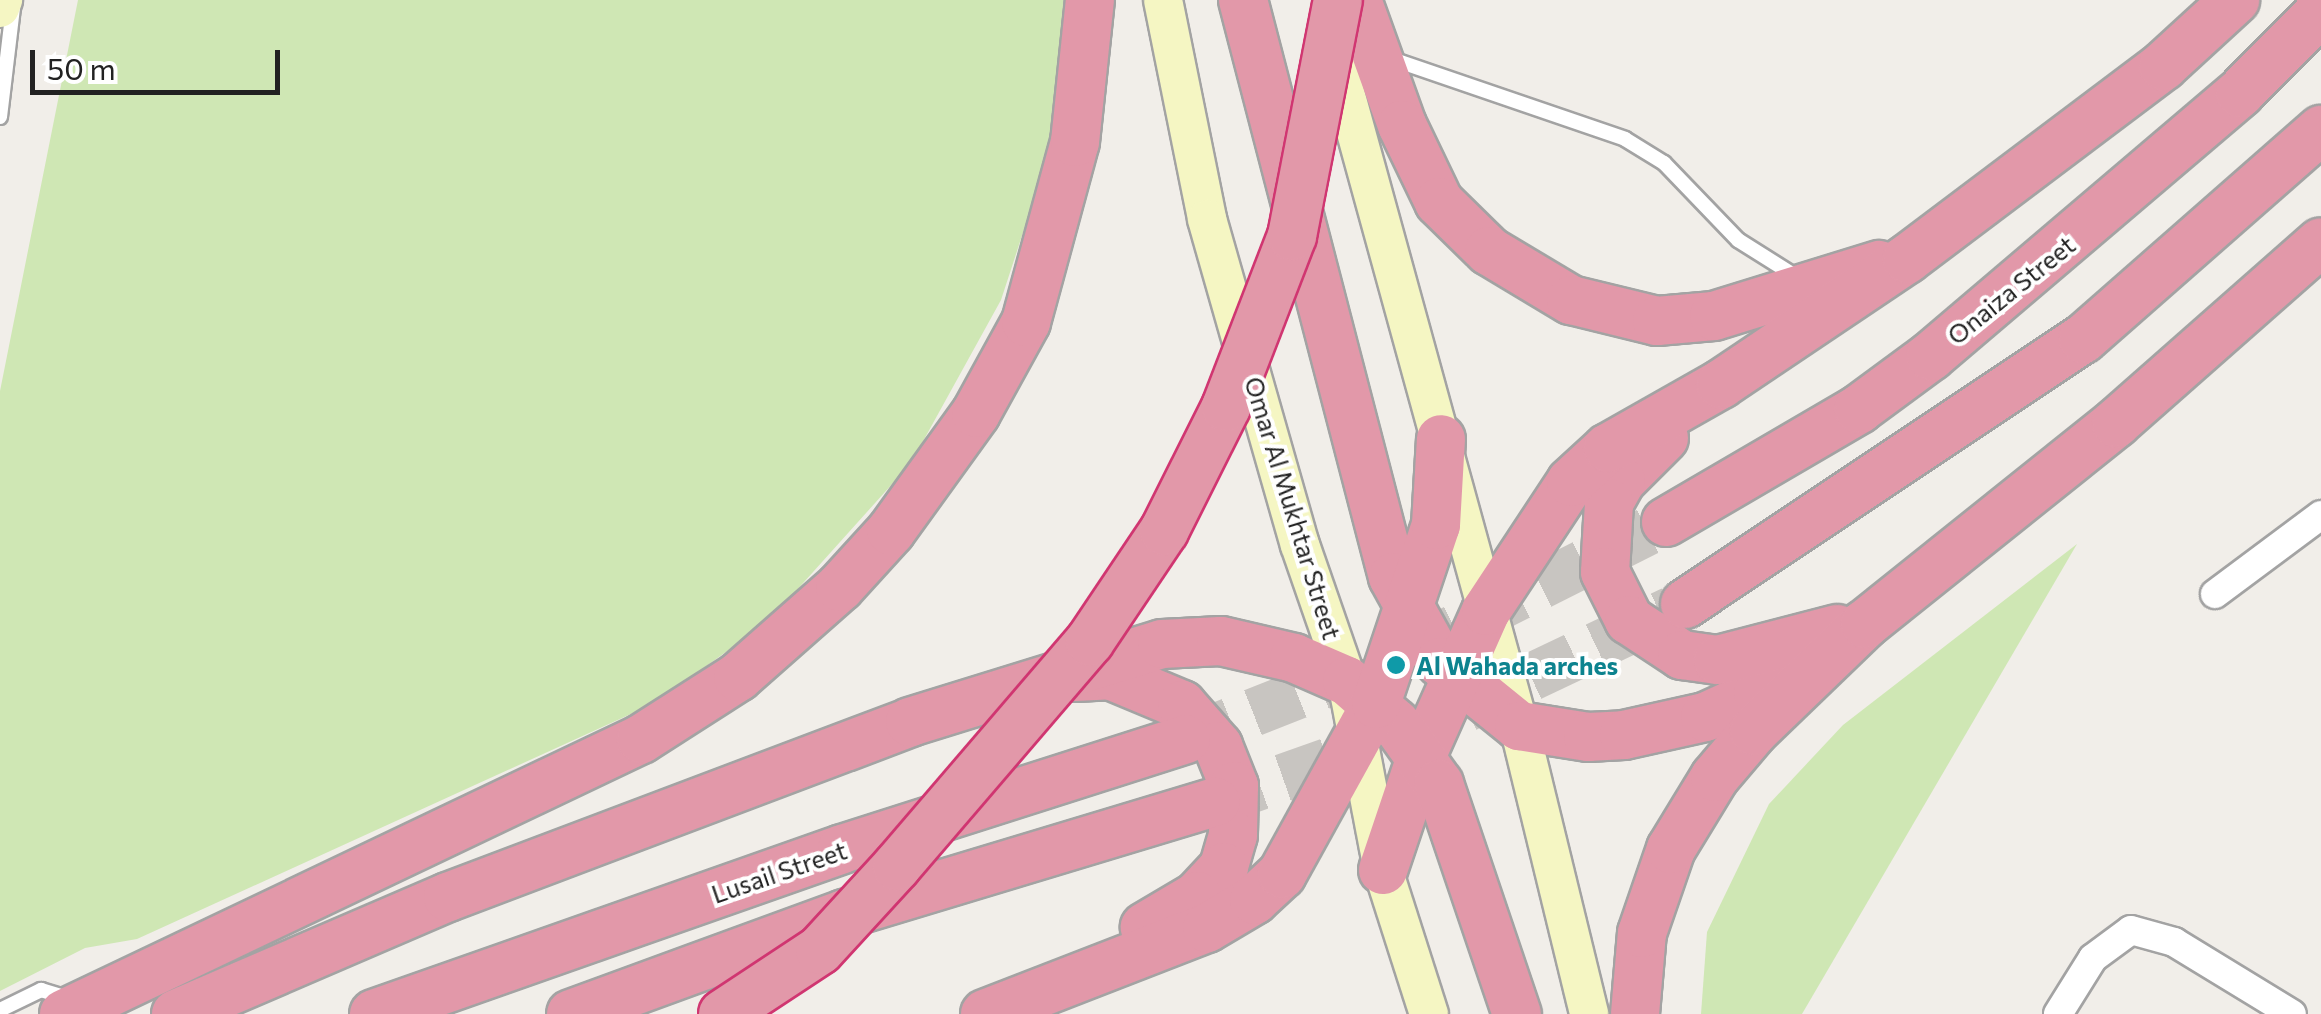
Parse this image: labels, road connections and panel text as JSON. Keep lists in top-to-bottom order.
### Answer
{
  "streets": {
    "highway": ["Onaiza Street", "Lusail Street"],
    "main road": ["Omar Al Mukhtar Street"]
  },
  "places": ["Al Wahada arches"],
  "scale_bar": "50 m"
}
